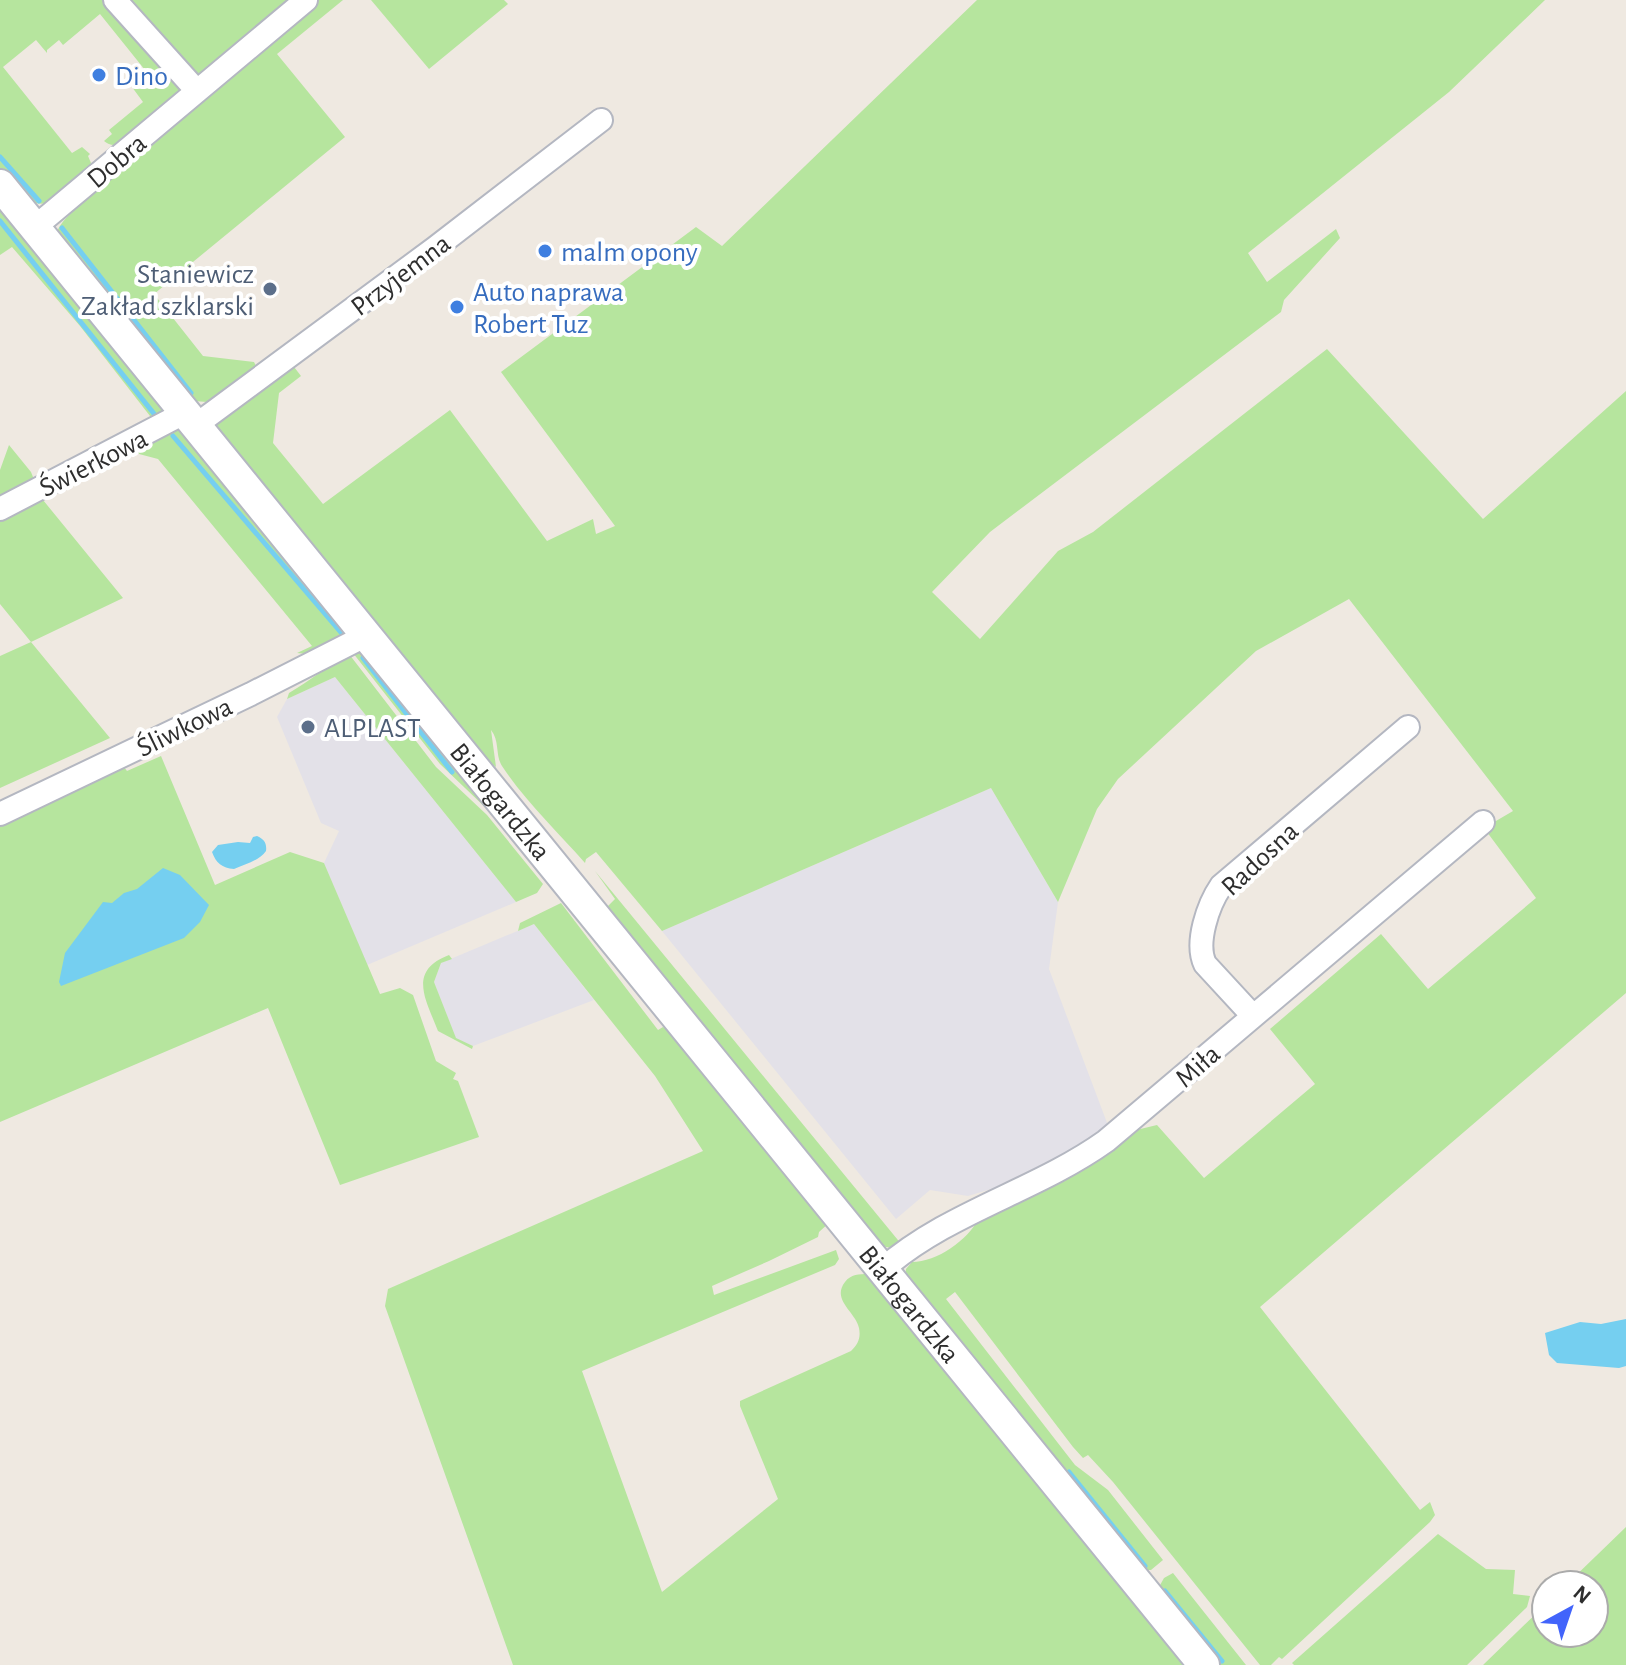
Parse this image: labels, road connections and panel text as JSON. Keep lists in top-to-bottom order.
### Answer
{
  "streets": {
    "main road": ["Białogardzka"],
    "street": [
      "Dobra",
      "Przyjemna",
      "Świerkowa",
      "Śliwkowa",
      "Radosna",
      "Miła"
    ]
  },
  "crossings": [
    ["Dobra", "Białogardzka"],
    ["Przyjemna", "Świerkowa"],
    ["Przyjemna", "Białogardzka"],
    ["Świerkowa", "Białogardzka"],
    ["Śliwkowa", "Białogardzka"],
    ["Białogardzka", "Miła"],
    ["Radosna", "Miła"]
  ],
  "places": [
    "Dino",
    "malm opony",
    "Staniewicz Zakład szklarski",
    "Auto naprawa Robert Tuz",
    "ALPLAST"
  ],
  "north": "top right"
}
